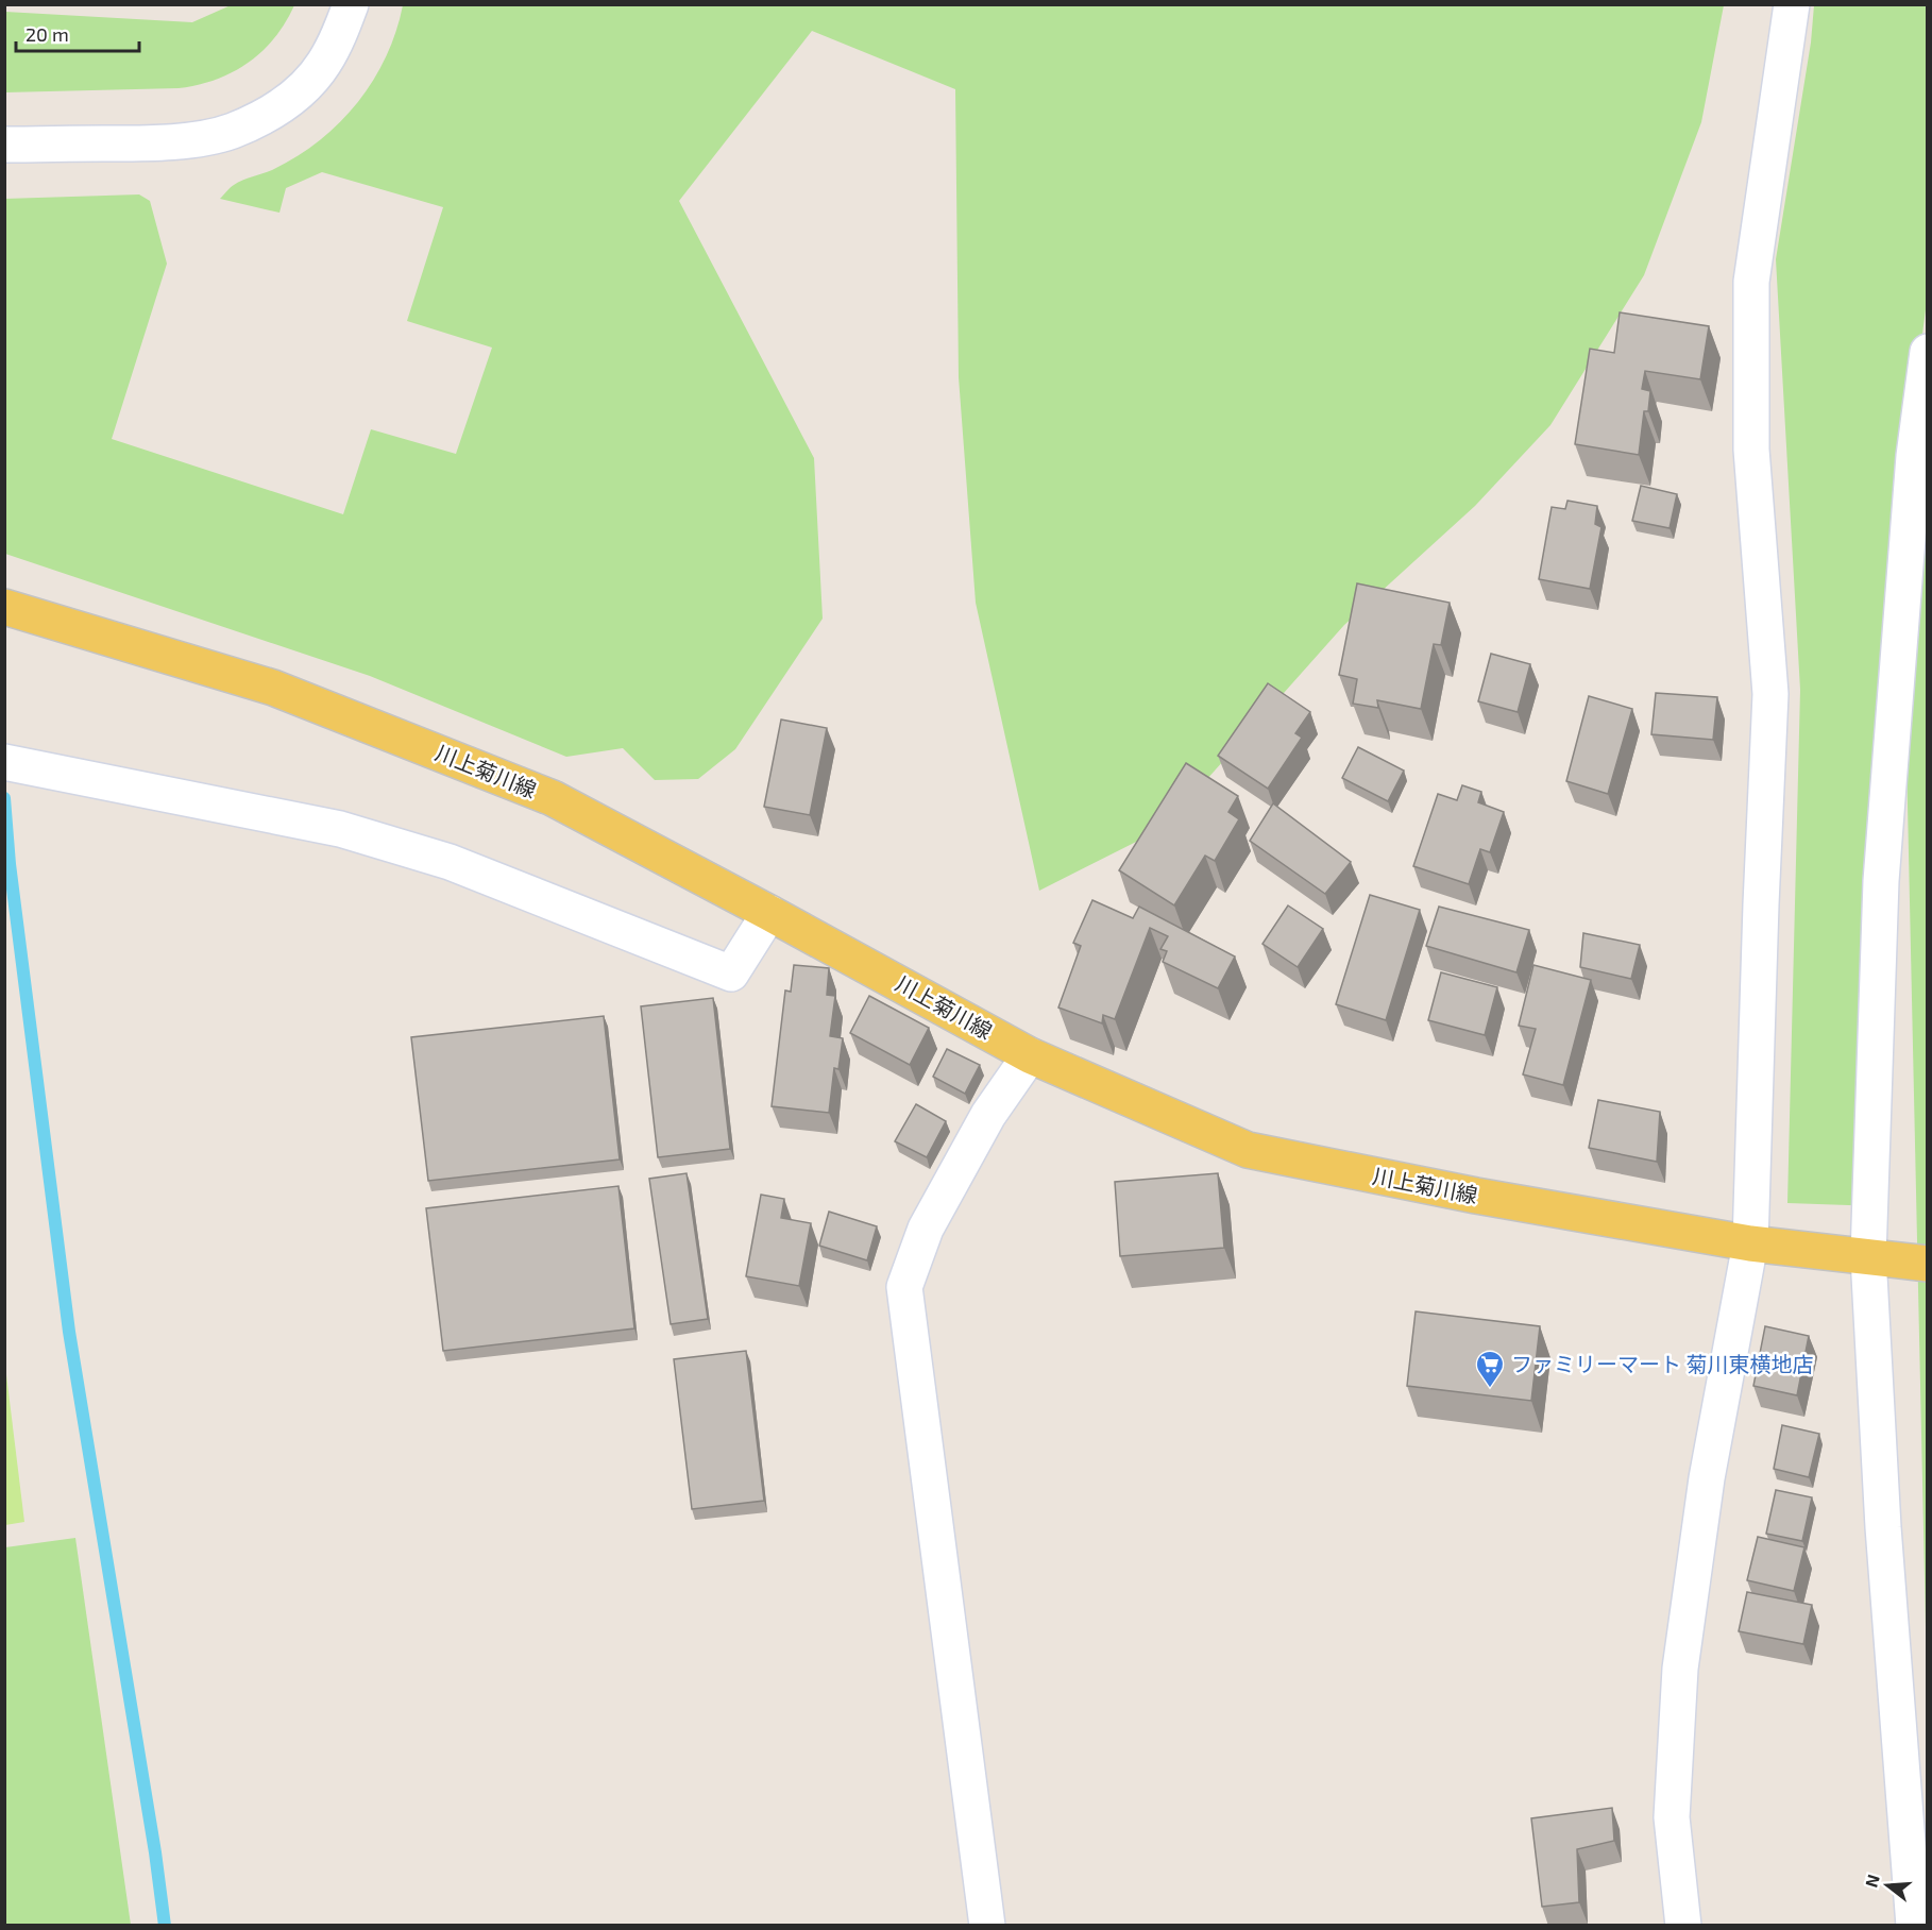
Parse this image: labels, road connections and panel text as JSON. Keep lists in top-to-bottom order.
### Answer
{
  "streets": {
    "main road": ["川上菊川線"]
  },
  "places": {
    "supermarket": ["ファミリーマート 菊川東横地店"]
  },
  "scale_bar": "20 m",
  "north": "left"
}
